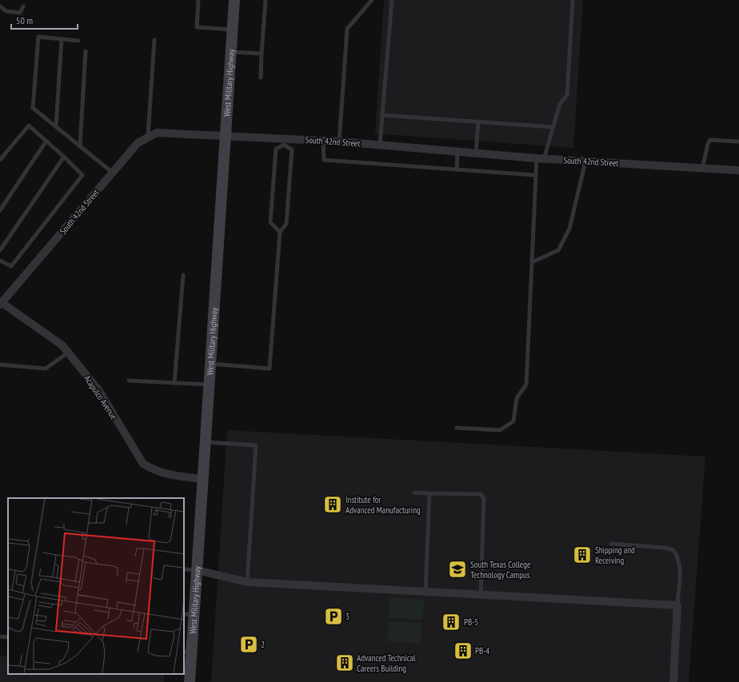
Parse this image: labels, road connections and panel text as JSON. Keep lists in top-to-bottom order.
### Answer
{
  "streets": {
    "main road": ["West Military Highway"],
    "street": ["South 42nd Street", "Acapulco Avenue"]
  },
  "crossings": [
    ["West Military Highway", "South 42nd Street"],
    ["West Military Highway", "Acapulco Avenue"],
    ["South 42nd Street", "Acapulco Avenue"]
  ],
  "places": {
    "building": [
      "Institute for Advanced Manufacturing",
      "Shipping and Receiving",
      "PB-5",
      "PB-4",
      "Advanced Technical Careers Building"
    ],
    "school or university": ["South Texas College Technology Campus"],
    "parking": ["3", "2"]
  },
  "scale_bar": "50 m"
}
